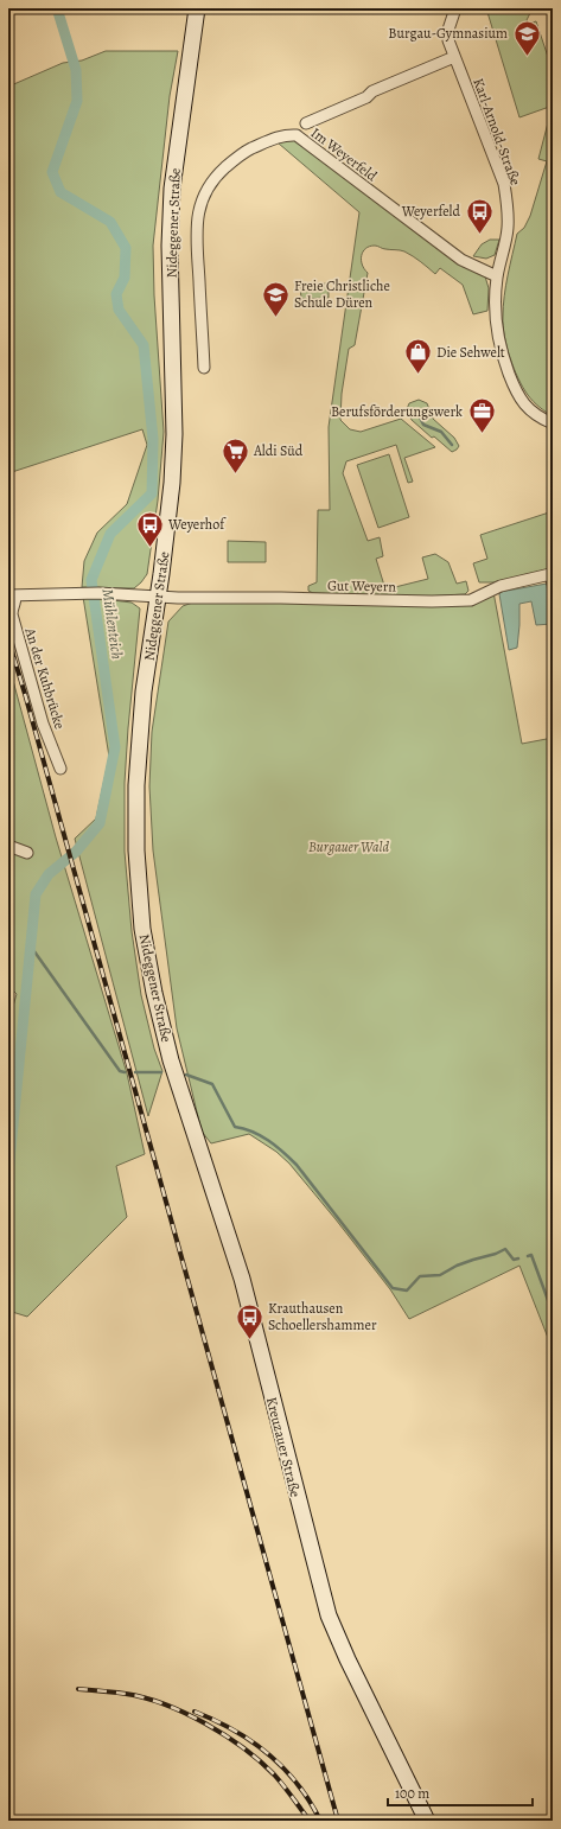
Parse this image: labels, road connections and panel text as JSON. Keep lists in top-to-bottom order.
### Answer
{
  "streets": {
    "main road": ["Nideggener Straße", "Kreuzauer Straße"],
    "street": [
      "Karl-Arnold-Straße",
      "Im Weyerfeld",
      "Gut Weyern",
      "An der Kuhbrücke"
    ]
  },
  "crossings": [
    ["Karl-Arnold-Straße", "Im Weyerfeld"],
    ["Nideggener Straße", "Gut Weyern"],
    ["Nideggener Straße", "An der Kuhbrücke"],
    ["Nideggener Straße", "Kreuzauer Straße"],
    ["Gut Weyern", "An der Kuhbrücke"]
  ],
  "water": ["Mühlenteich"],
  "parks": ["Burgauer Wald"],
  "places": {
    "school or university": ["Burgau-Gymnasium", "Freie Christliche Schule Düren"],
    "bus stop": ["Weyerfeld", "Weyerhof", "Krauthausen Schoellershammer"],
    "shop": ["Die Sehwelt"],
    "office": ["Berufsförderungswerk"],
    "supermarket": ["Aldi Süd"]
  },
  "scale_bar": "100 m"
}
